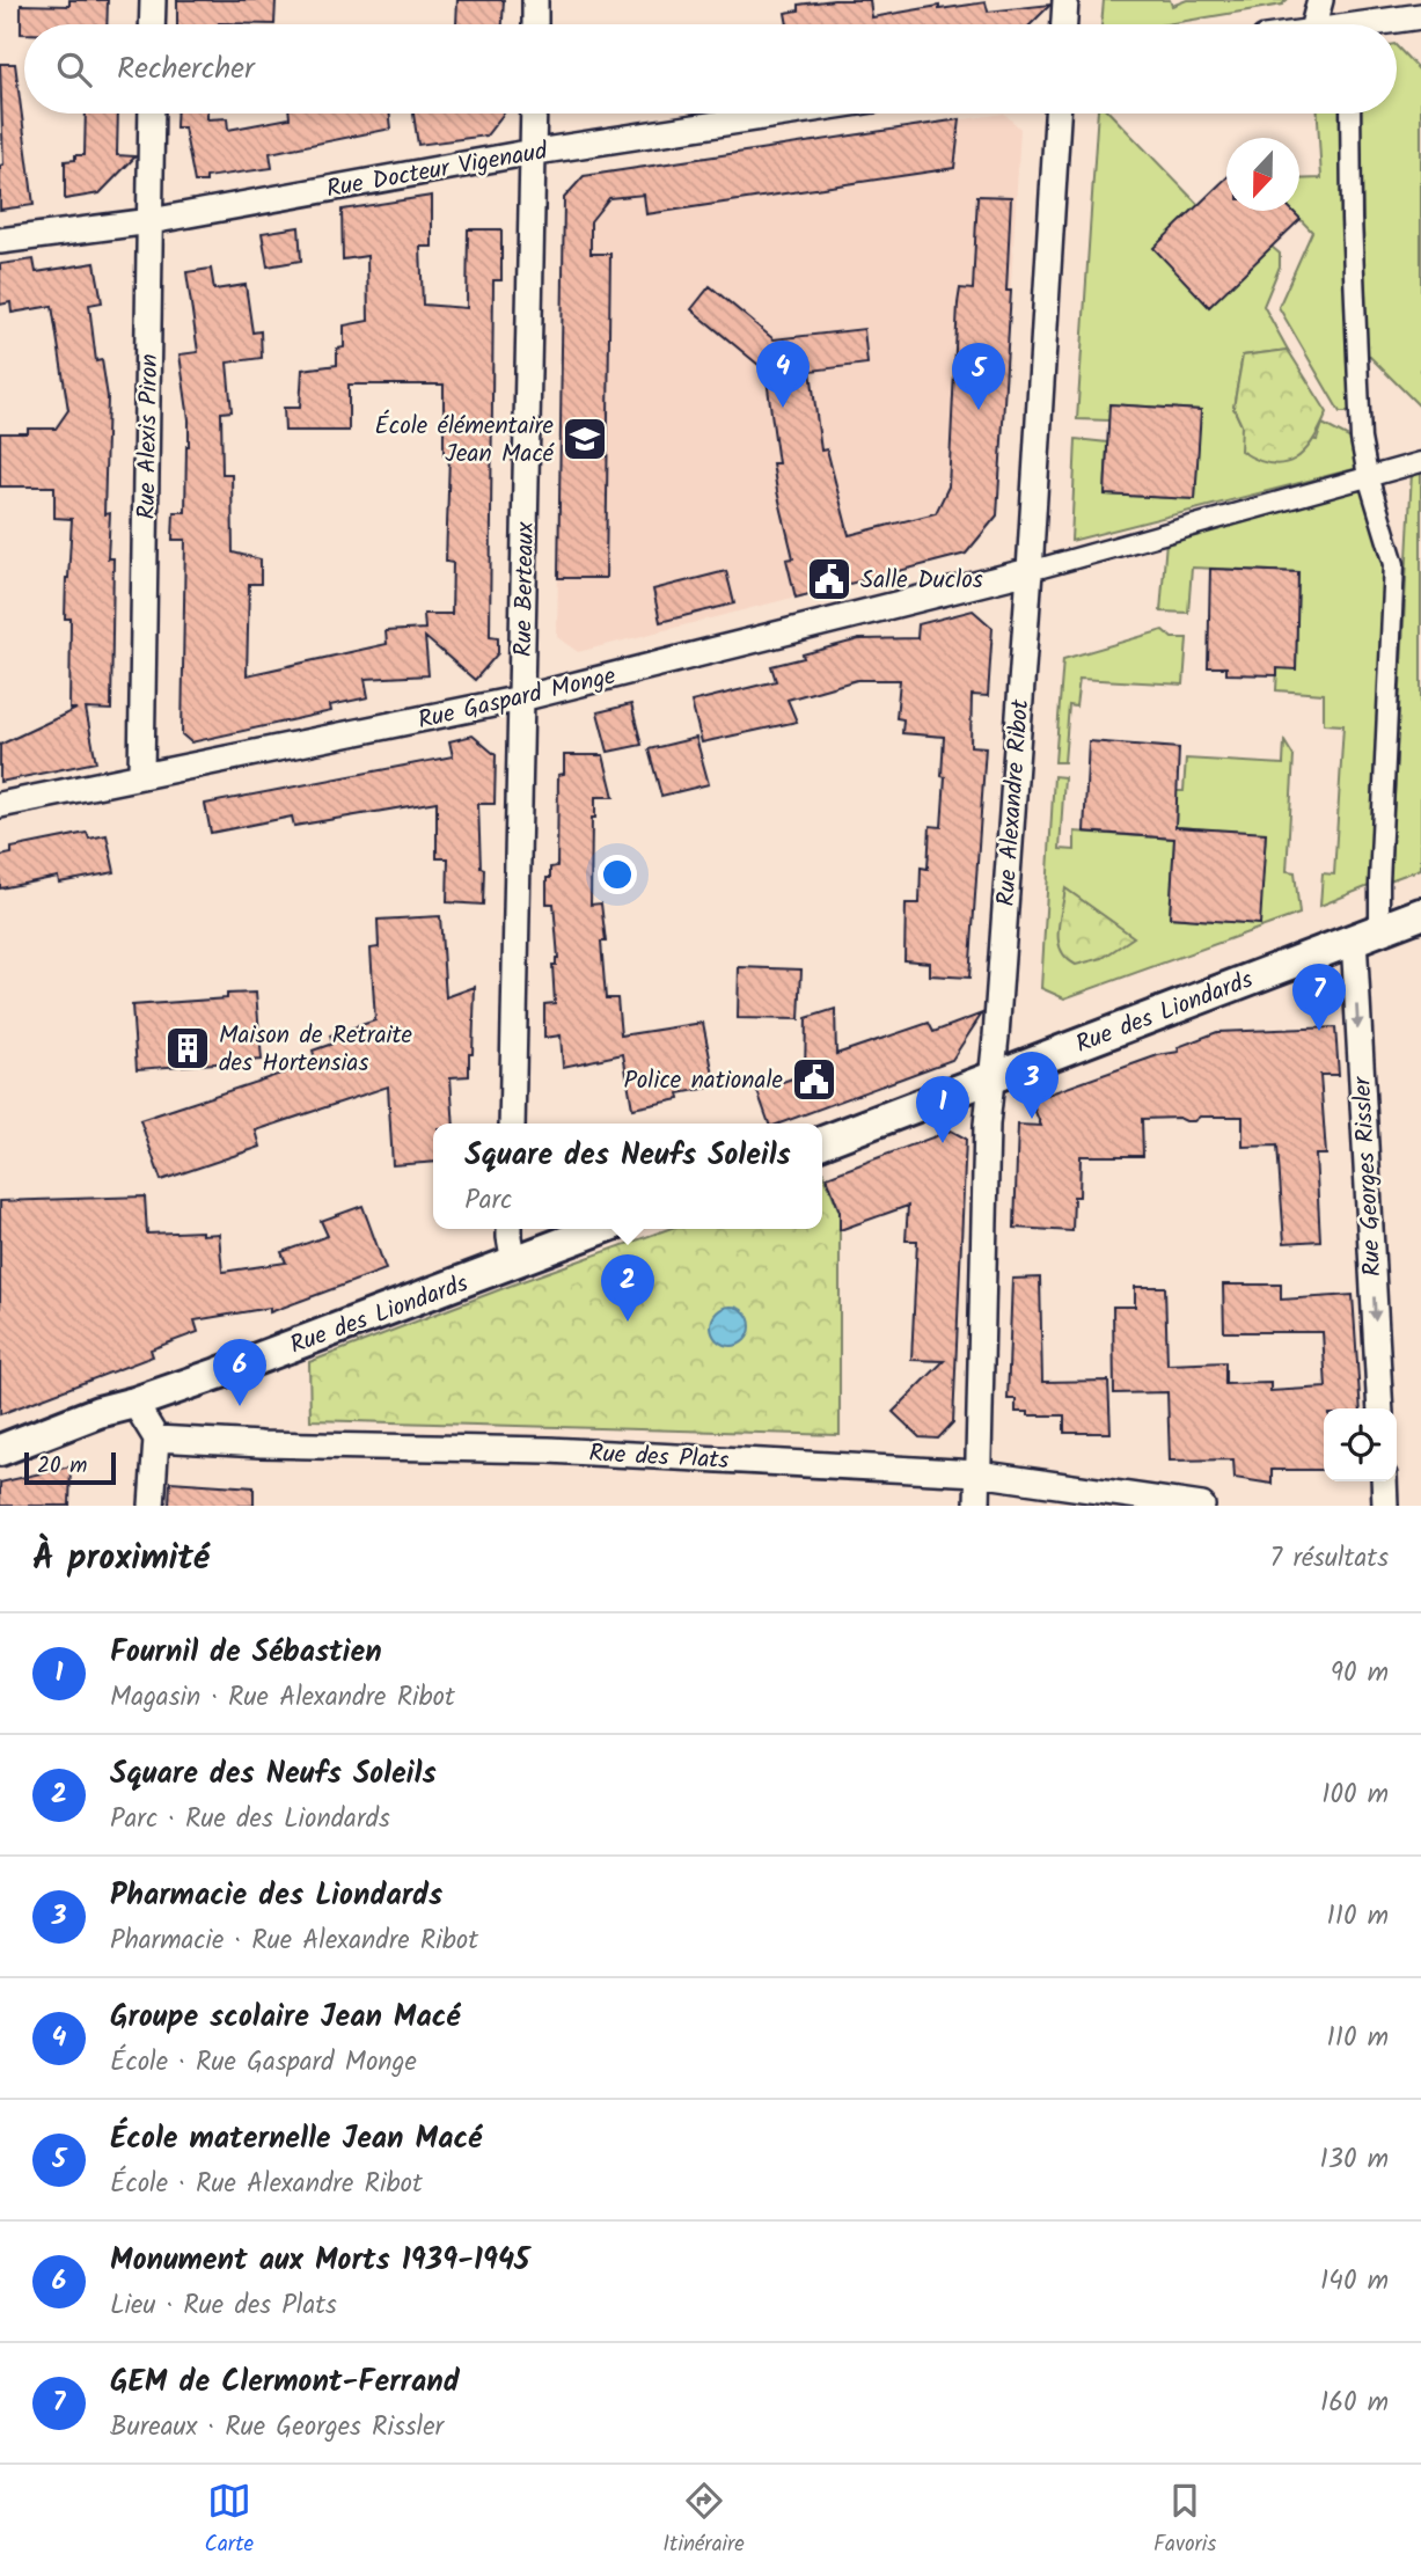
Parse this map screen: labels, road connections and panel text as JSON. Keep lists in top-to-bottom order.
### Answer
{
  "streets": {
    "street": [
      "Rue Docteur Vigenaud",
      "Rue Alexis Piron",
      "Rue Berteaux",
      "Rue Gaspard Monge",
      "Rue Alexandre Ribot",
      "Rue des Liondards",
      "Rue Georges Rissler",
      "Rue des Plats"
    ]
  },
  "crossings": [
    ["Rue Docteur Vigenaud", "Rue Alexis Piron"],
    ["Rue Docteur Vigenaud", "Rue Berteaux"],
    ["Rue Alexis Piron", "Rue Gaspard Monge"],
    ["Rue Berteaux", "Rue Gaspard Monge"],
    ["Rue Gaspard Monge", "Rue Alexandre Ribot"],
    ["Rue Alexandre Ribot", "Rue des Liondards"],
    ["Rue Alexandre Ribot", "Rue des Plats"],
    ["Rue des Liondards", "Rue Georges Rissler"]
  ],
  "one_way": ["Rue Georges Rissler"],
  "places": {
    "school or university": ["École élémentaire Jean Macé"],
    "public building": ["Salle Duclos", "Police nationale"],
    "building": ["Maison de Retraite des Hortensias"]
  },
  "scale_bar": "20 m",
  "north": "bottom",
  "page": {
    "search": "Rechercher",
    "pins": [
      "4",
      "5",
      "7",
      "3",
      "1",
      "2",
      "6"
    ],
    "popup": ["Square des Neufs Soleils", "Parc"],
    "scale": "20 m",
    "heading": ["À proximité", "7 résultats"],
    "list": [
      {
        "mark": "1",
        "name": "Fournil de Sébastien",
        "note": "Magasin · Rue Alexandre Ribot",
        "value": "90 m"
      },
      {
        "mark": "2",
        "name": "Square des Neufs Soleils",
        "note": "Parc · Rue des Liondards",
        "value": "100 m"
      },
      {
        "mark": "3",
        "name": "Pharmacie des Liondards",
        "note": "Pharmacie · Rue Alexandre Ribot",
        "value": "110 m"
      },
      {
        "mark": "4",
        "name": "Groupe scolaire Jean Macé",
        "note": "École · Rue Gaspard Monge",
        "value": "110 m"
      },
      {
        "mark": "5",
        "name": "École maternelle Jean Macé",
        "note": "École · Rue Alexandre Ribot",
        "value": "130 m"
      },
      {
        "mark": "6",
        "name": "Monument aux Morts 1939-1945",
        "note": "Lieu · Rue des Plats",
        "value": "140 m"
      },
      {
        "mark": "7",
        "name": "GEM de Clermont-Ferrand",
        "note": "Bureaux · Rue Georges Rissler",
        "value": "160 m"
      }
    ],
    "nav": ["Carte", "Itinéraire", "Favoris"]
  }
}
